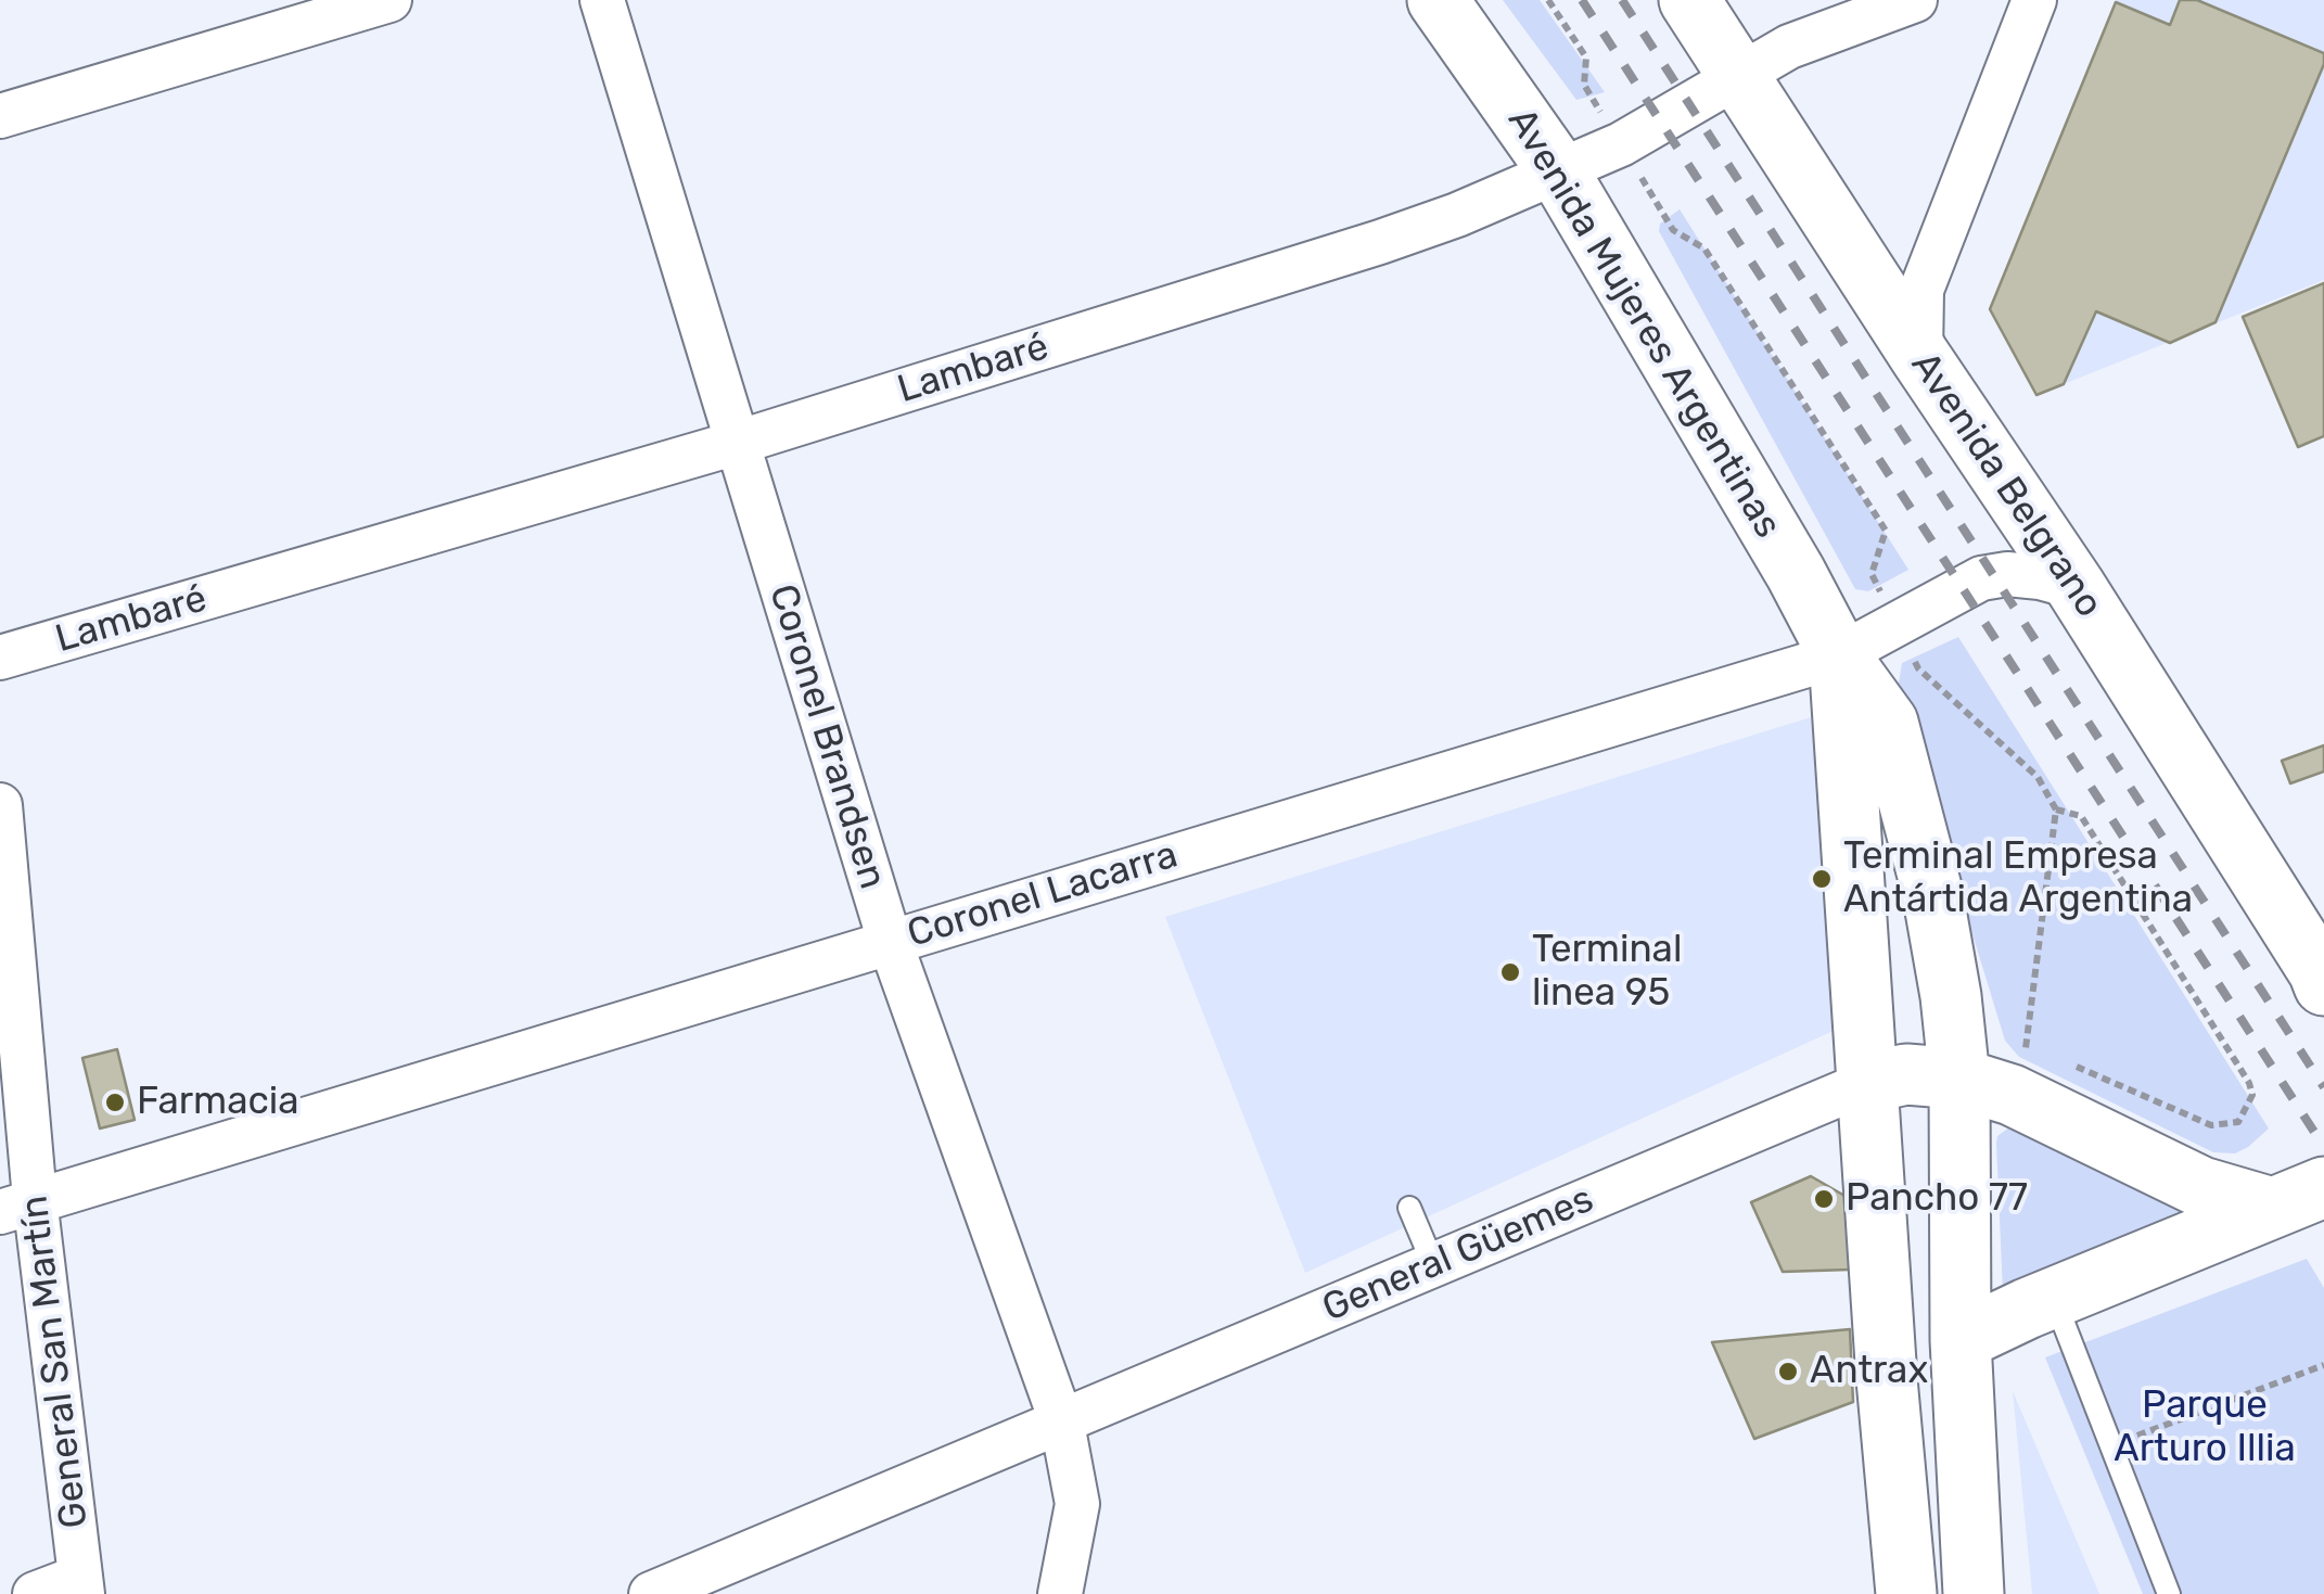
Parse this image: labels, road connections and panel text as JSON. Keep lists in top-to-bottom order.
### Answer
{
  "streets": {
    "main road": ["Avenida Mujeres Argentinas", "Avenida Belgrano", "General Güemes"],
    "street": [
      "Lambaré",
      "Coronel Brandsen",
      "Coronel Lacarra",
      "General San Martín"
    ]
  },
  "crossings": [
    ["Avenida Mujeres Argentinas", "Lambaré"],
    ["Avenida Mujeres Argentinas", "Coronel Lacarra"],
    ["Avenida Mujeres Argentinas", "General Güemes"],
    ["Lambaré", "Avenida Belgrano"],
    ["Lambaré", "Coronel Brandsen"],
    ["Avenida Belgrano", "Coronel Lacarra"],
    ["Coronel Brandsen", "Coronel Lacarra"],
    ["Coronel Brandsen", "General Güemes"],
    ["Coronel Lacarra", "General San Martín"]
  ],
  "parks": ["Parque Arturo Illia"],
  "places": [
    "Terminal Empresa Antártida Argentina",
    "Terminal linea 95",
    "Farmacia",
    "Pancho 77",
    "Antrax"
  ]
}
